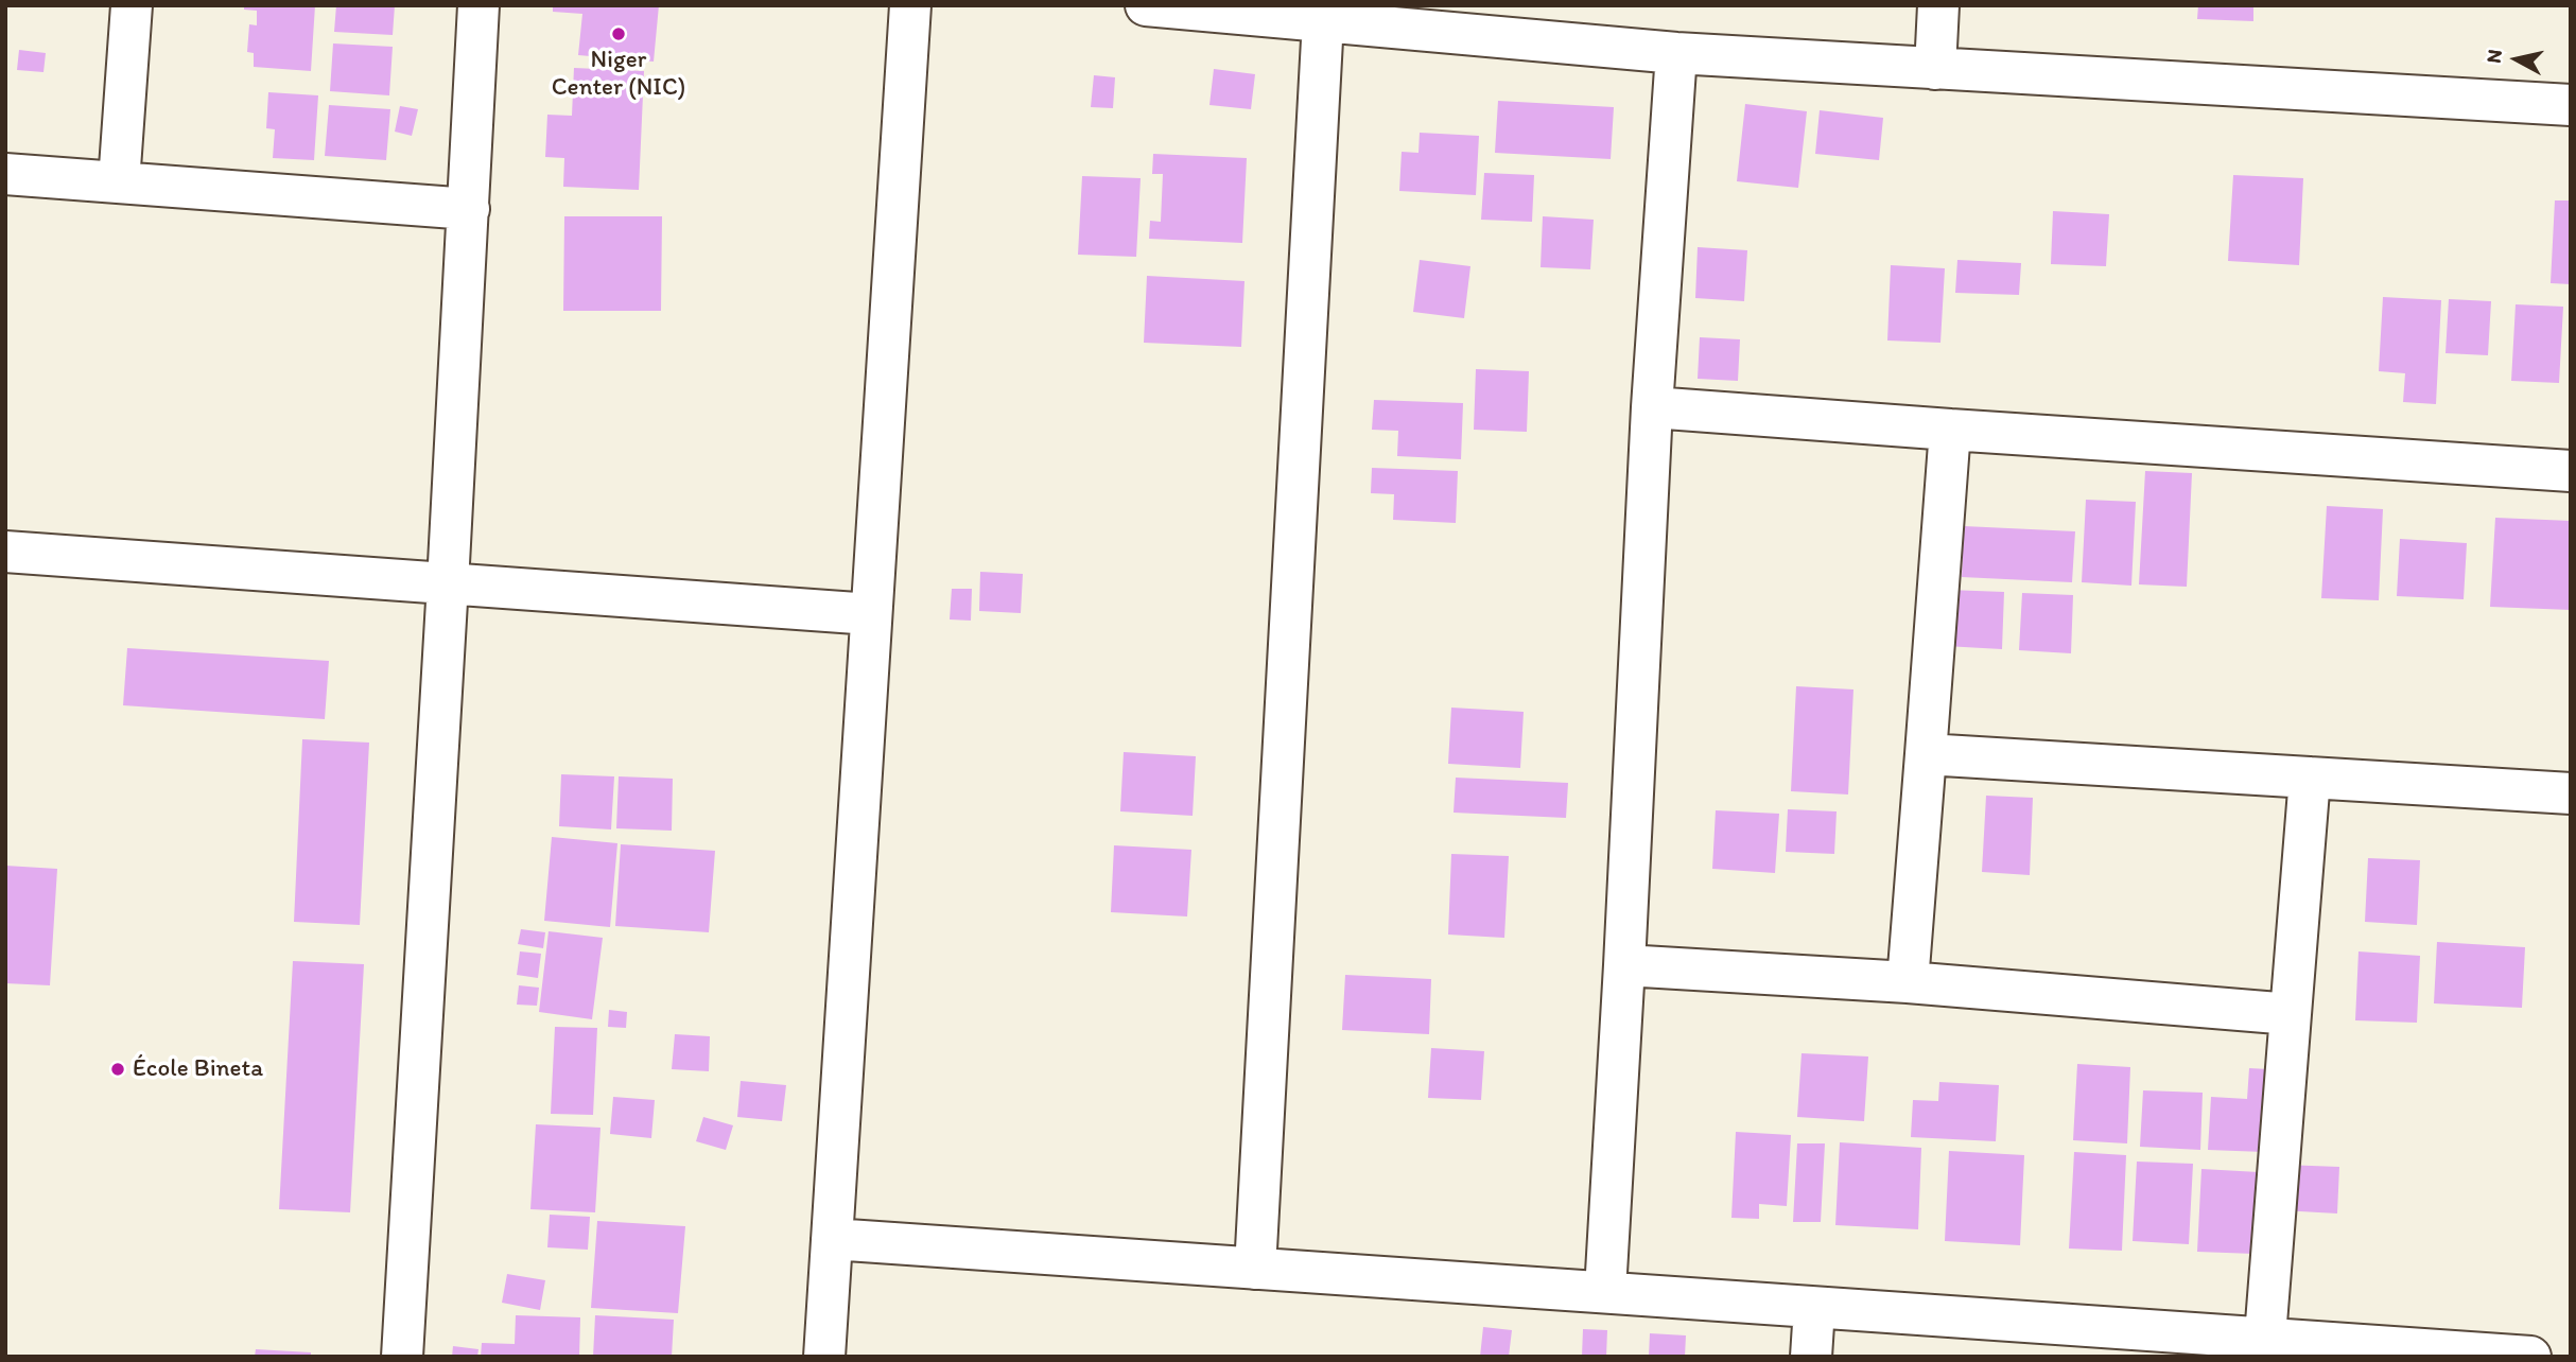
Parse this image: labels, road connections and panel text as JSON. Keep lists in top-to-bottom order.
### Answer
{
  "places": ["Niger Center (NIC)", "École Bineta"],
  "north": "left"
}
